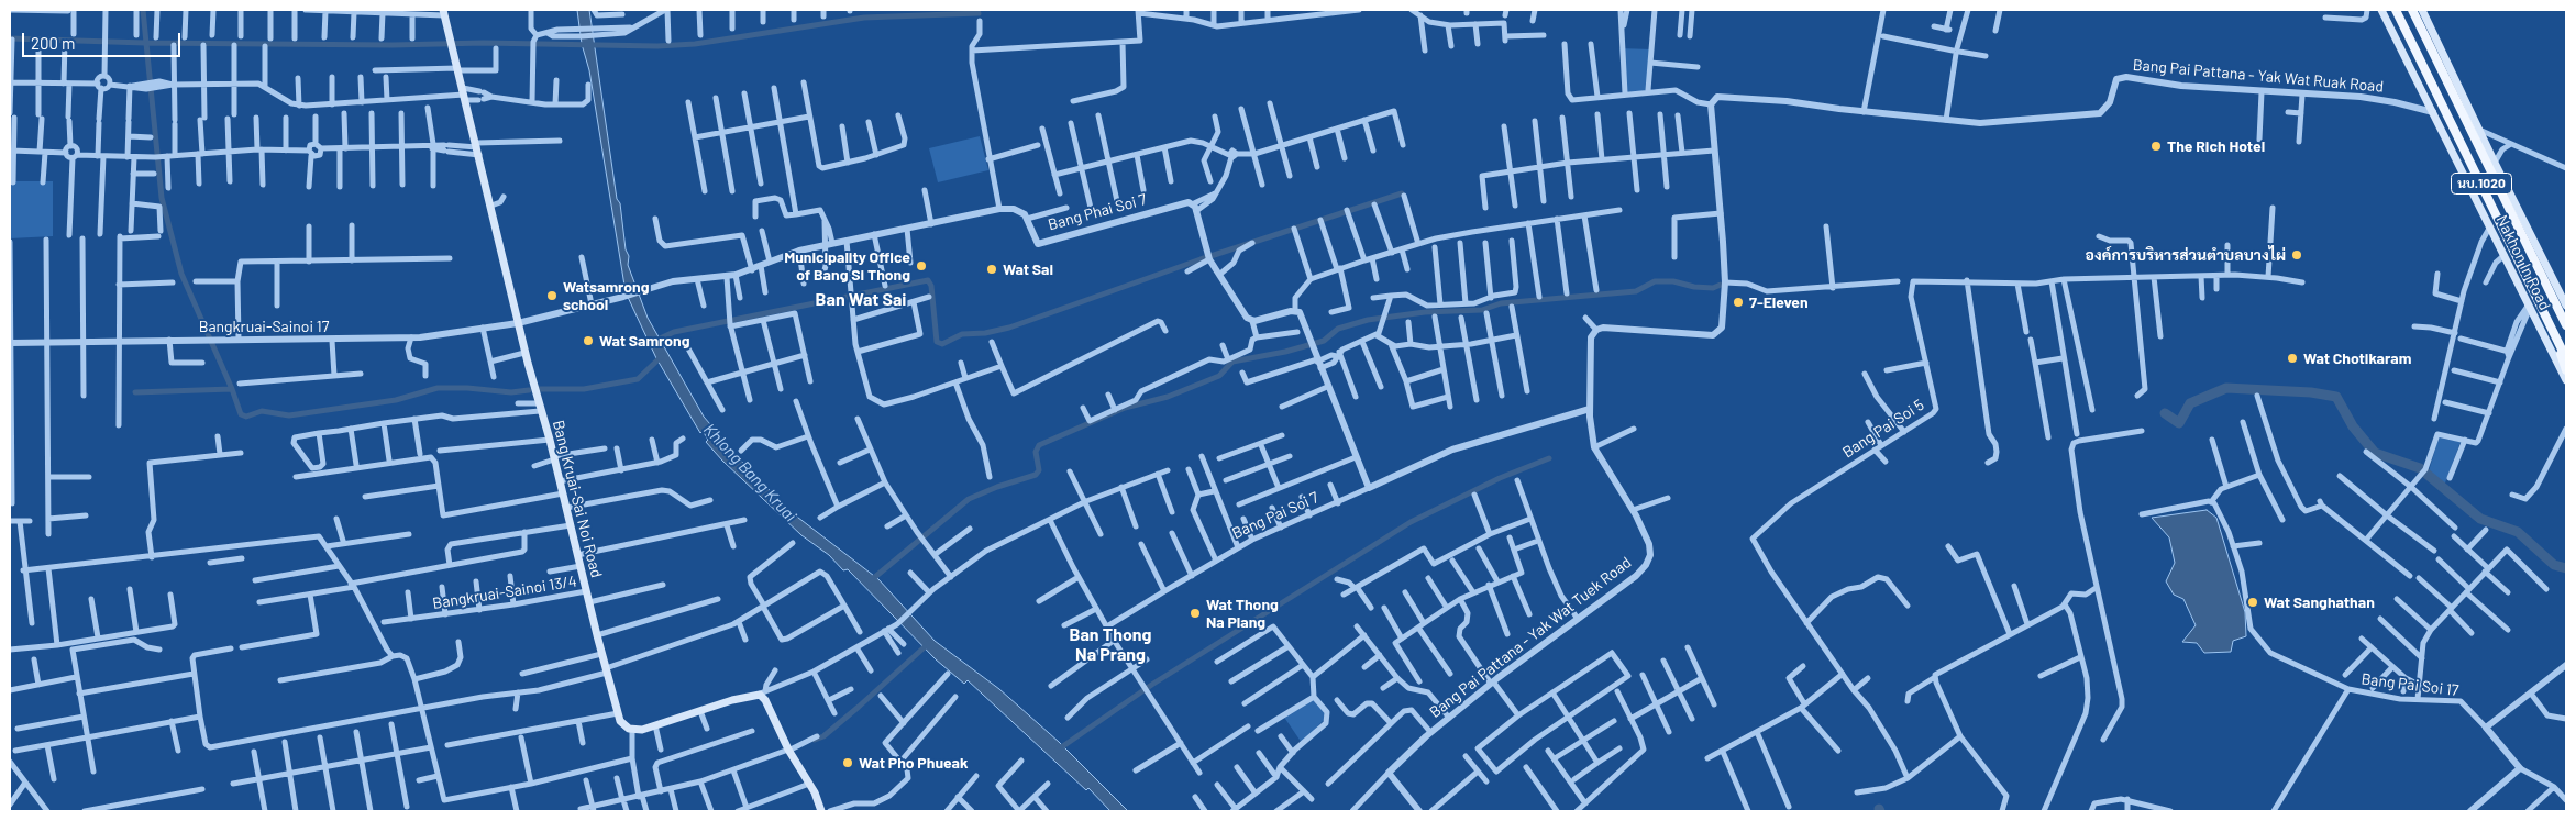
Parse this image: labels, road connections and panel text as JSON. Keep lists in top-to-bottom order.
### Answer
{
  "streets": {
    "main road": ["นบ.1020", "Nakhon In Road", "Bang Kruai-Sai Noi Road"],
    "street": [
      "Bang Pai Pattana - Yak Wat Ruak Road",
      "Bang Phai Soi 7",
      "Bangkruai-Sainoi 17",
      "Bang Pai Soi 5",
      "Bang Pai Soi 7",
      "Bangkruai-Sainoi 13/4",
      "Bang Pai Pattana - Yak Wat Tuek Road",
      "Bang Pai Soi 17"
    ]
  },
  "crossings": [
    ["Bang Pai Pattana - Yak Wat Ruak Road", "Nakhon In Road"],
    ["Bangkruai-Sainoi 17", "Bang Kruai-Sai Noi Road"],
    ["Bang Kruai-Sai Noi Road", "Bangkruai-Sainoi 13/4"]
  ],
  "districts": ["Ban Wat Sai", "Ban Thong Na Prang"],
  "water": ["Khlong Bang Kruai"],
  "places": [
    "The Rich Hotel",
    "องค์การบริหารส่วนตำบลบางไผ่",
    "Municipality Office of Bang Si Thong",
    "Wat Sai",
    "Watsamrong school",
    "7-Eleven",
    "Wat Samrong",
    "Wat Chotikaram",
    "Wat Sanghathan",
    "Wat Thong Na Plang",
    "Wat Pho Phueak"
  ],
  "scale_bar": "200 m"
}
